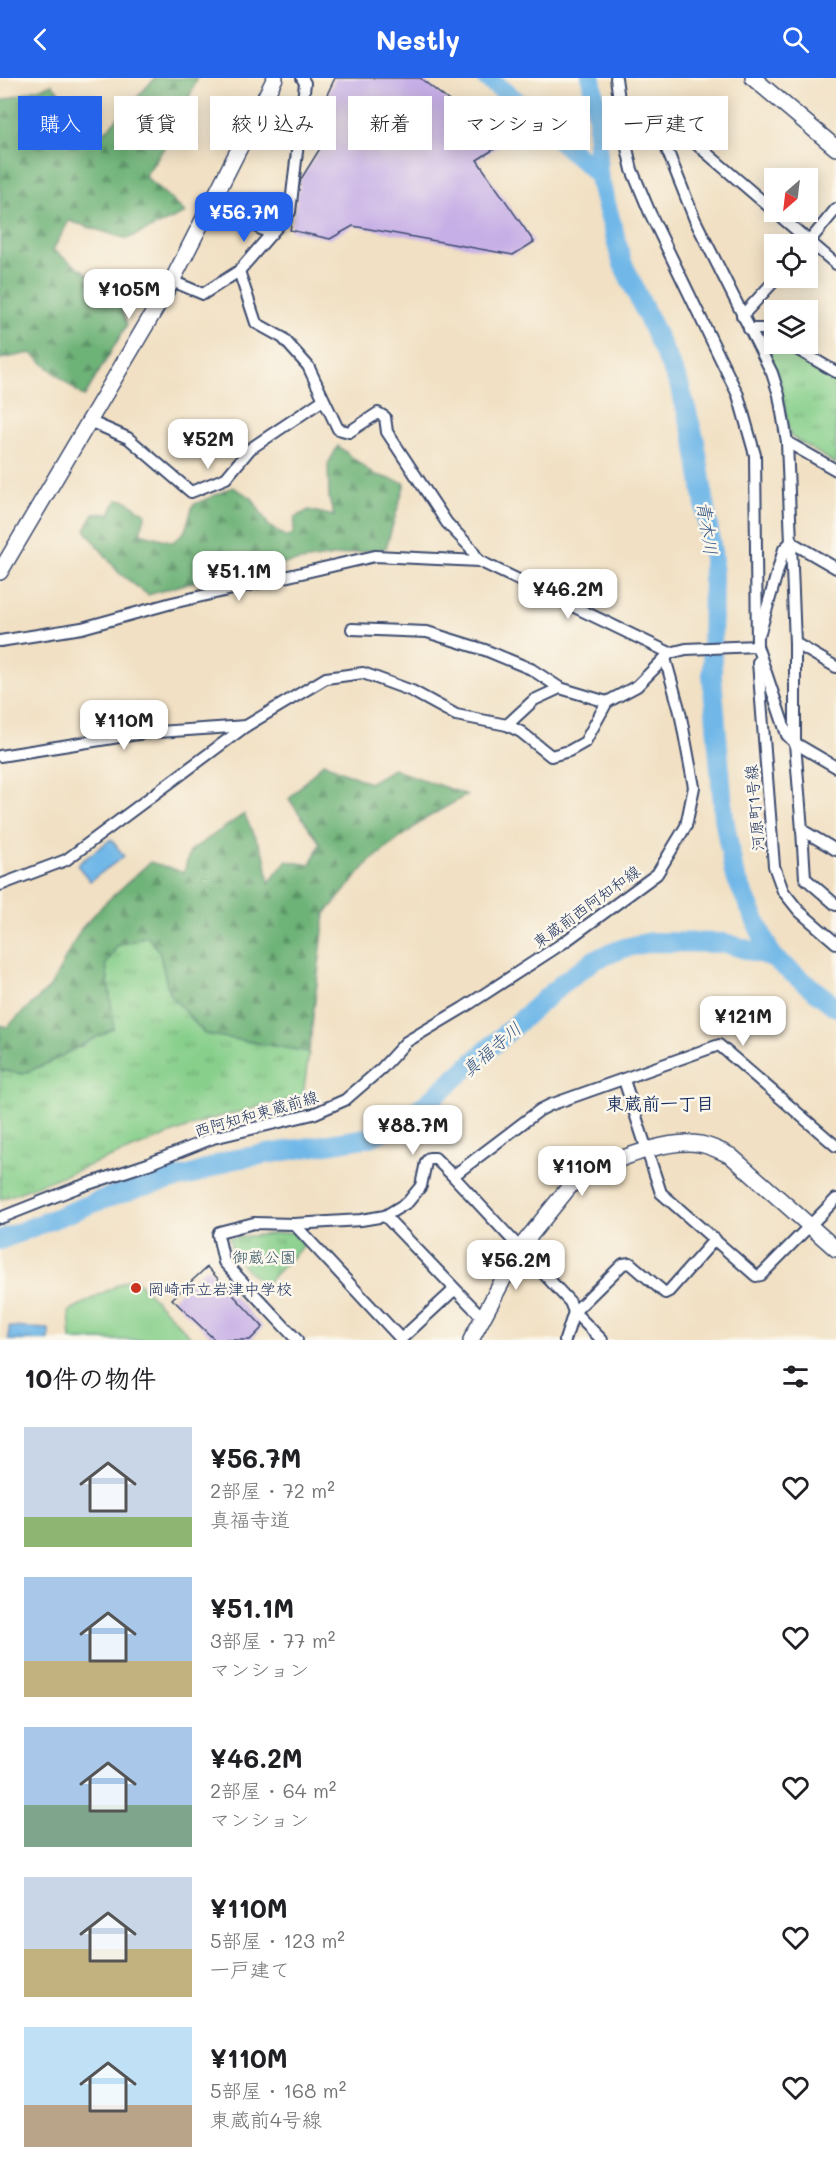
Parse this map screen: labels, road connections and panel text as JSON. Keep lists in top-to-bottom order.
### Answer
{
  "streets": {
    "street": ["河原町1号線", "東蔵前西阿知和線", "西阿知和東蔵前線"]
  },
  "crossings": [
    ["東蔵前西阿知和線", "西阿知和東蔵前線"]
  ],
  "districts": ["東蔵前一丁目"],
  "water": ["青木川", "真福寺川"],
  "parks": ["御蔵公園"],
  "places": ["岡崎市立岩津中学校"],
  "north": "bottom left",
  "page": {
    "header": "Nestly",
    "chip": [
      "購入",
      "賃貸",
      "絞り込み",
      "新着",
      "マンション",
      "一戸建て"
    ],
    "price": [
      "¥56.7M",
      "¥105M",
      "¥52M",
      "¥51.1M",
      "¥46.2M",
      "¥110M",
      "¥121M",
      "¥88.7M",
      "¥110M",
      "¥56.2M"
    ],
    "heading": "10件の物件",
    "list": [
      {
        "name": "¥56.7M",
        "note": "2部屋 · 72 m² · 真福寺道"
      },
      {
        "name": "¥51.1M",
        "note": "3部屋 · 77 m² · マンション"
      },
      {
        "name": "¥46.2M",
        "note": "2部屋 · 64 m² · マンション"
      },
      {
        "name": "¥110M",
        "note": "5部屋 · 123 m² · 一戸建て"
      },
      {
        "name": "¥110M",
        "note": "5部屋 · 168 m² · 東蔵前4号線"
      }
    ]
  }
}
